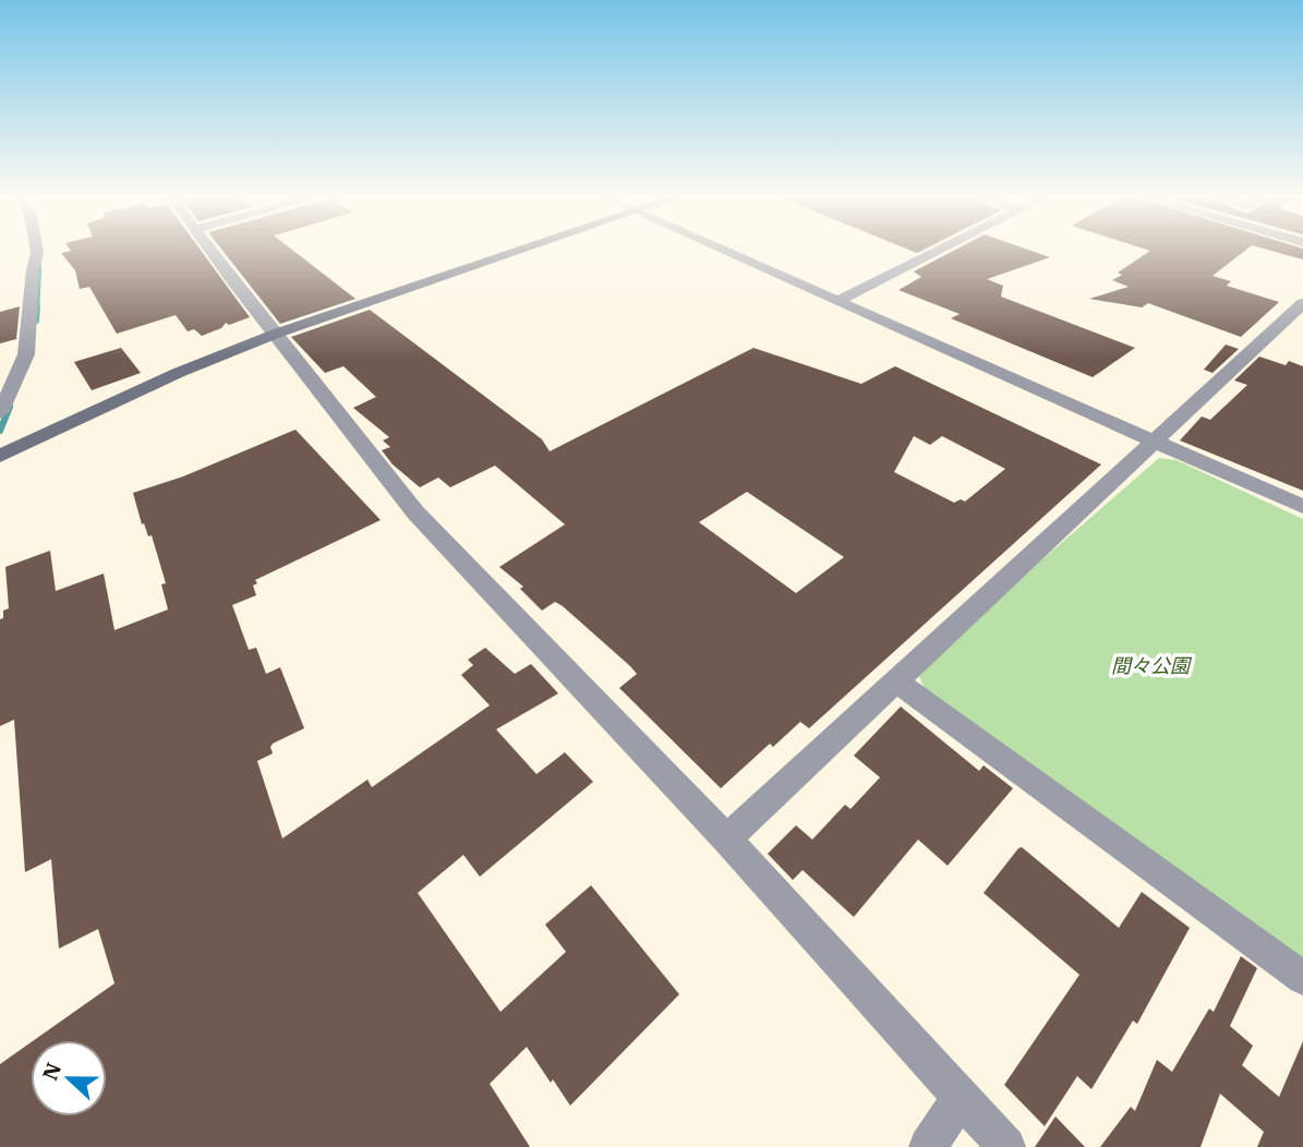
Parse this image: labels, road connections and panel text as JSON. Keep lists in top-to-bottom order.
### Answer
{
  "parks": ["間々公園"],
  "north": "left"
}
